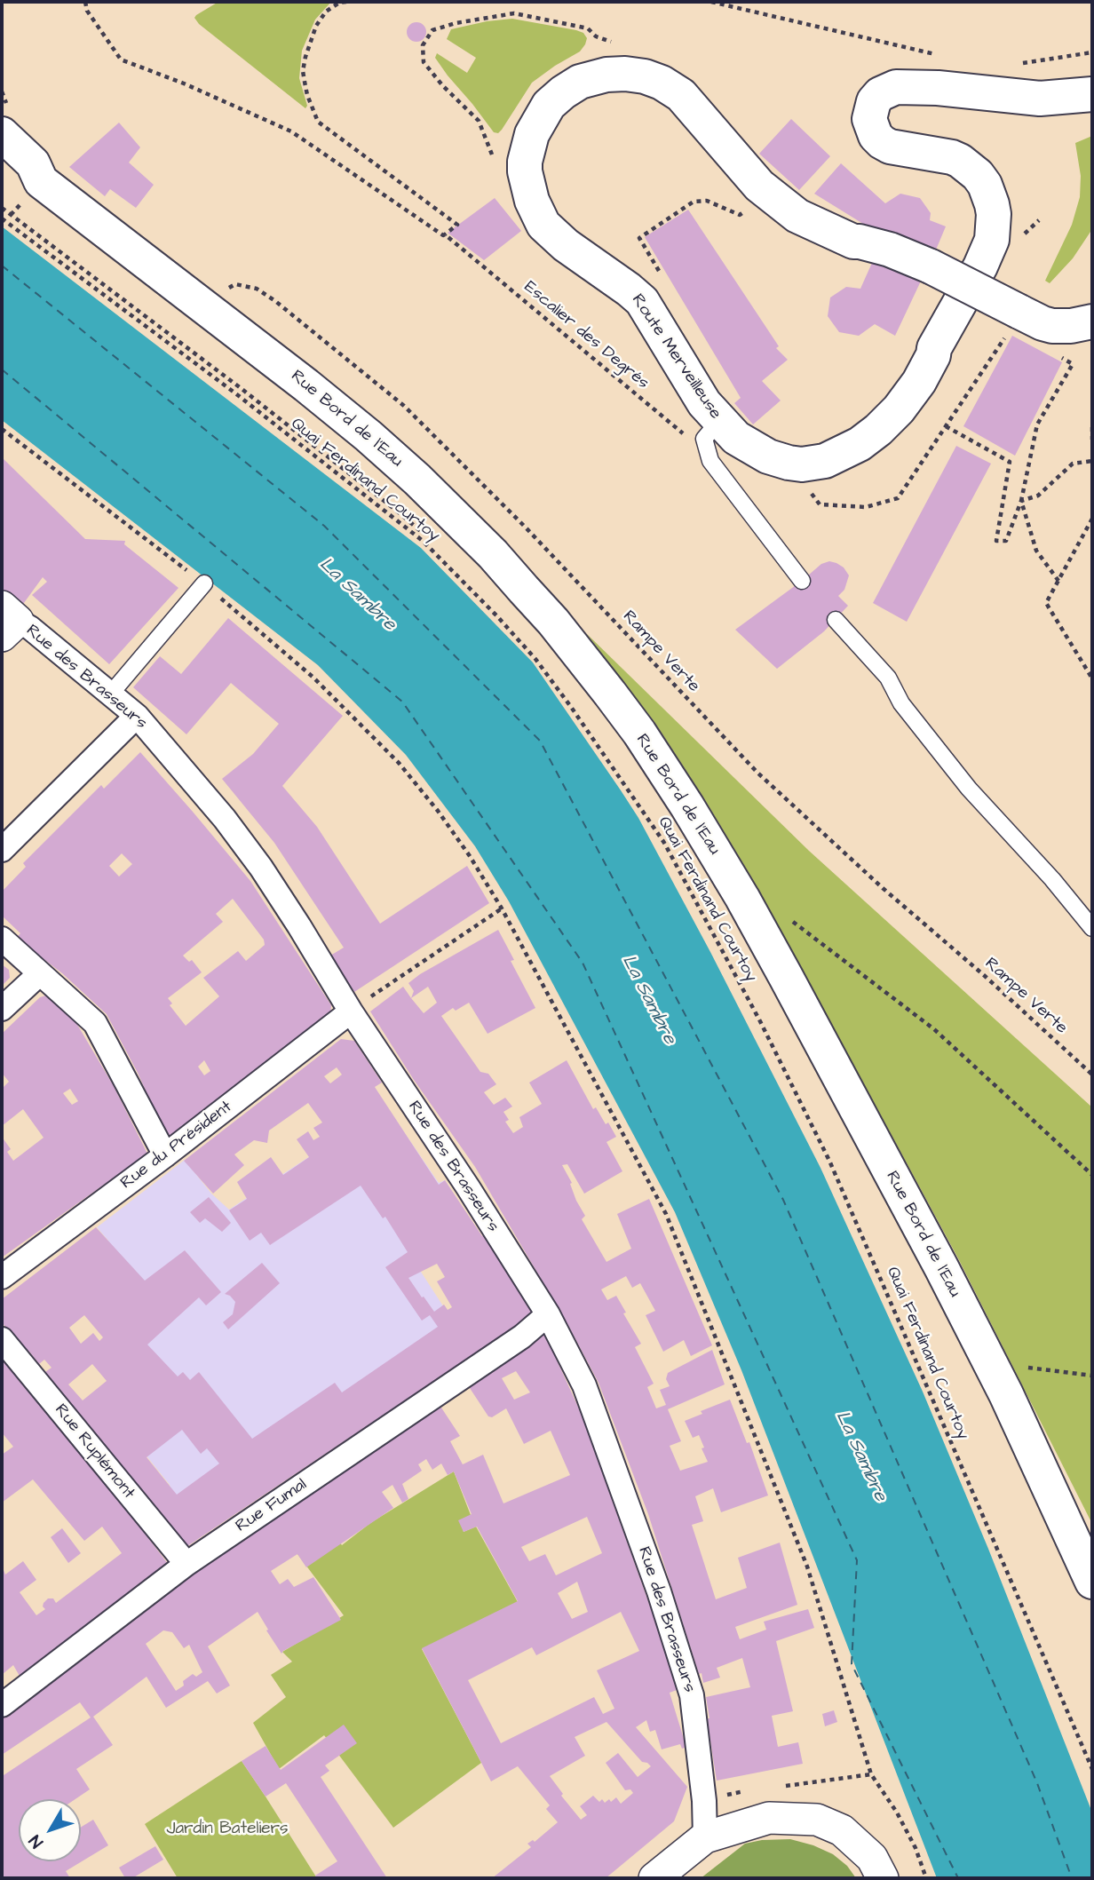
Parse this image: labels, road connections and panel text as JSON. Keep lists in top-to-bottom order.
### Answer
{
  "streets": {
    "main road": ["Route Merveilleuse", "Rue Bord de l'Eau"],
    "street": [
      "Rue des Brasseurs",
      "Rue du Président",
      "Rue Ruplémont",
      "Rue Fumal"
    ],
    "path": ["Escalier des Degrés", "Quai Ferdinand Courtoy", "Rampe Verte"]
  },
  "crossings": [
    ["Escalier des Degrés", "Route Merveilleuse"],
    ["Rue Bord de l'Eau", "Rampe Verte"],
    ["Rue des Brasseurs", "Rue du Président"],
    ["Rue des Brasseurs", "Rue Fumal"],
    ["Rue Ruplémont", "Rue Fumal"]
  ],
  "water": ["La Sambre"],
  "parks": ["Jardin Bateliers"],
  "north": "bottom left"
}
